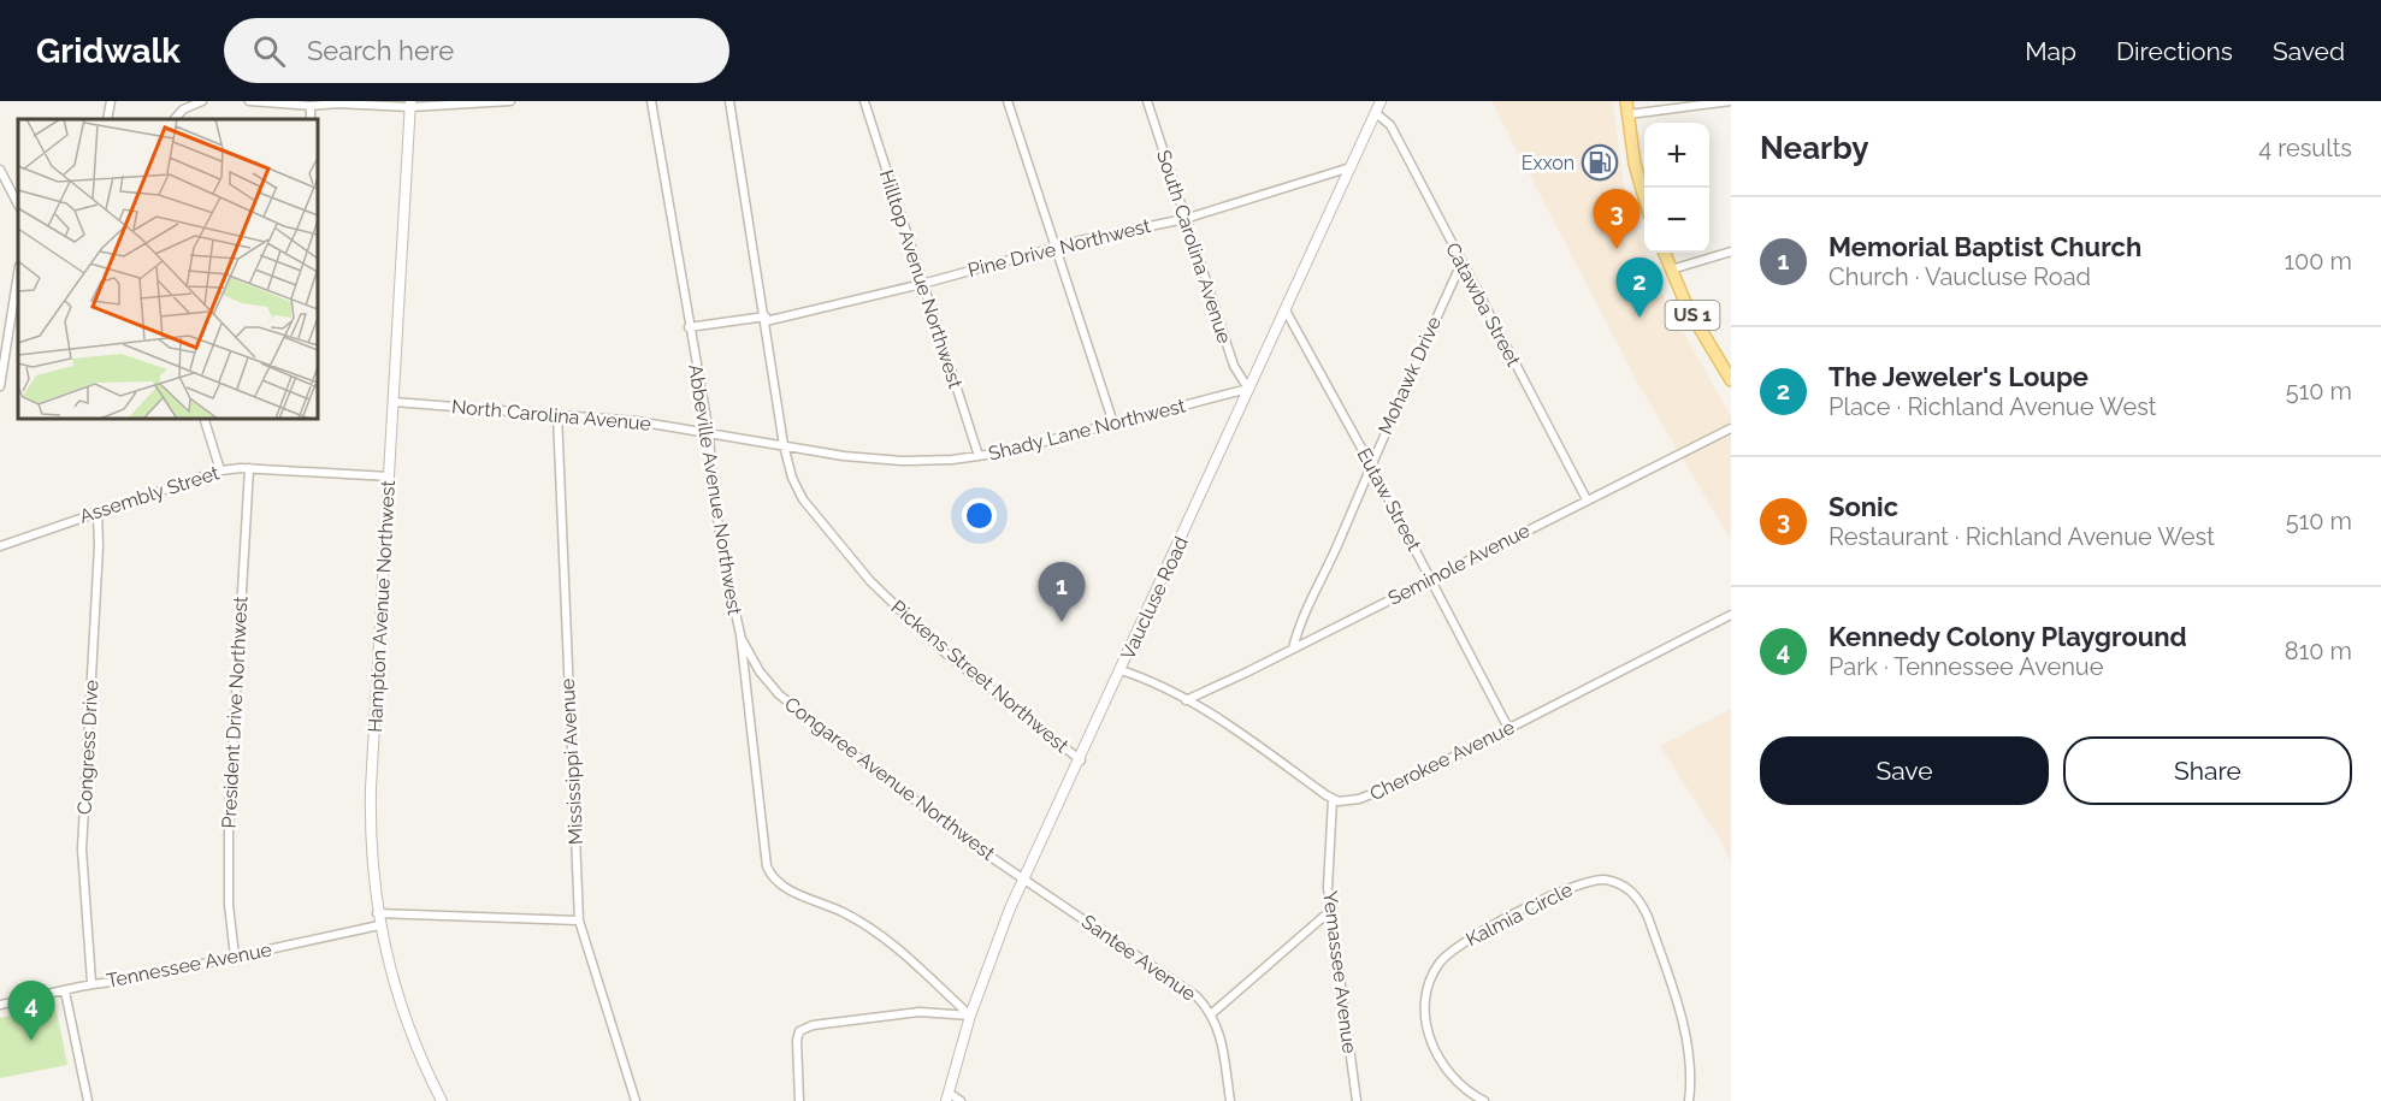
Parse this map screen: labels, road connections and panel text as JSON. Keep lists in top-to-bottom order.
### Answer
{
  "streets": {
    "main road": ["US 1"],
    "street": [
      "South Carolina Avenue",
      "Pine Drive Northwest",
      "Hilltop Avenue Northwest",
      "Catawba Street",
      "Mohawk Drive",
      "North Carolina Avenue",
      "Shady Lane Northwest",
      "Abbeville Avenue Northwest",
      "Assembly Street",
      "Eutaw Street",
      "Seminole Avenue",
      "Vaucluse Road",
      "Hampton Avenue Northwest",
      "Pickens Street Northwest",
      "President Drive Northwest",
      "Congress Drive",
      "Cherokee Avenue",
      "Mississippi Avenue",
      "Congaree Avenue Northwest",
      "Kalmia Circle",
      "Santee Avenue",
      "Tennessee Avenue",
      "Yemassee Avenue"
    ]
  },
  "crossings": [
    ["South Carolina Avenue", "Pine Drive Northwest"],
    ["South Carolina Avenue", "Shady Lane Northwest"],
    ["South Carolina Avenue", "Vaucluse Road"],
    ["Pine Drive Northwest", "Hilltop Avenue Northwest"],
    ["Pine Drive Northwest", "Abbeville Avenue Northwest"],
    ["Pine Drive Northwest", "Vaucluse Road"],
    ["Pine Drive Northwest", "Pickens Street Northwest"],
    ["Hilltop Avenue Northwest", "Shady Lane Northwest"],
    ["Catawba Street", "Mohawk Drive"],
    ["Catawba Street", "Seminole Avenue"],
    ["Catawba Street", "Vaucluse Road"],
    ["Mohawk Drive", "Eutaw Street"],
    ["Mohawk Drive", "Seminole Avenue"],
    ["North Carolina Avenue", "Shady Lane Northwest"],
    ["North Carolina Avenue", "Abbeville Avenue Northwest"],
    ["North Carolina Avenue", "Hampton Avenue Northwest"],
    ["North Carolina Avenue", "Mississippi Avenue"],
    ["Shady Lane Northwest", "Abbeville Avenue Northwest"],
    ["Shady Lane Northwest", "Vaucluse Road"],
    ["Shady Lane Northwest", "Pickens Street Northwest"],
    ["Abbeville Avenue Northwest", "Vaucluse Road"],
    ["Abbeville Avenue Northwest", "Congaree Avenue Northwest"],
    ["Assembly Street", "Hampton Avenue Northwest"],
    ["Assembly Street", "President Drive Northwest"],
    ["Assembly Street", "Congress Drive"],
    ["Eutaw Street", "Seminole Avenue"],
    ["Eutaw Street", "Vaucluse Road"],
    ["Eutaw Street", "Cherokee Avenue"],
    ["Vaucluse Road", "Pickens Street Northwest"],
    ["Vaucluse Road", "Congaree Avenue Northwest"],
    ["Vaucluse Road", "Santee Avenue"],
    ["Hampton Avenue Northwest", "Tennessee Avenue"],
    ["President Drive Northwest", "Tennessee Avenue"],
    ["Congress Drive", "Tennessee Avenue"],
    ["Cherokee Avenue", "Yemassee Avenue"],
    ["Congaree Avenue Northwest", "Santee Avenue"]
  ],
  "places": {
    "fuel station": ["Exxon"]
  },
  "page": {
    "header": "Gridwalk",
    "search": "Search here",
    "nav": ["Map", "Directions", "Saved"],
    "heading": ["Nearby", "4 results"],
    "map_buttons": ["+", "−"],
    "pins": [
      "3",
      "2",
      "1",
      "4"
    ],
    "list": [
      {
        "mark": "1",
        "name": "Memorial Baptist Church",
        "note": "Church · Vaucluse Road",
        "value": "100 m"
      },
      {
        "mark": "2",
        "name": "The Jeweler's Loupe",
        "note": "Place · Richland Avenue West",
        "value": "510 m"
      },
      {
        "mark": "3",
        "name": "Sonic",
        "note": "Restaurant · Richland Avenue West",
        "value": "510 m"
      },
      {
        "mark": "4",
        "name": "Kennedy Colony Playground",
        "note": "Park · Tennessee Avenue",
        "value": "810 m"
      }
    ],
    "buttons": ["Save", "Share"]
  }
}
